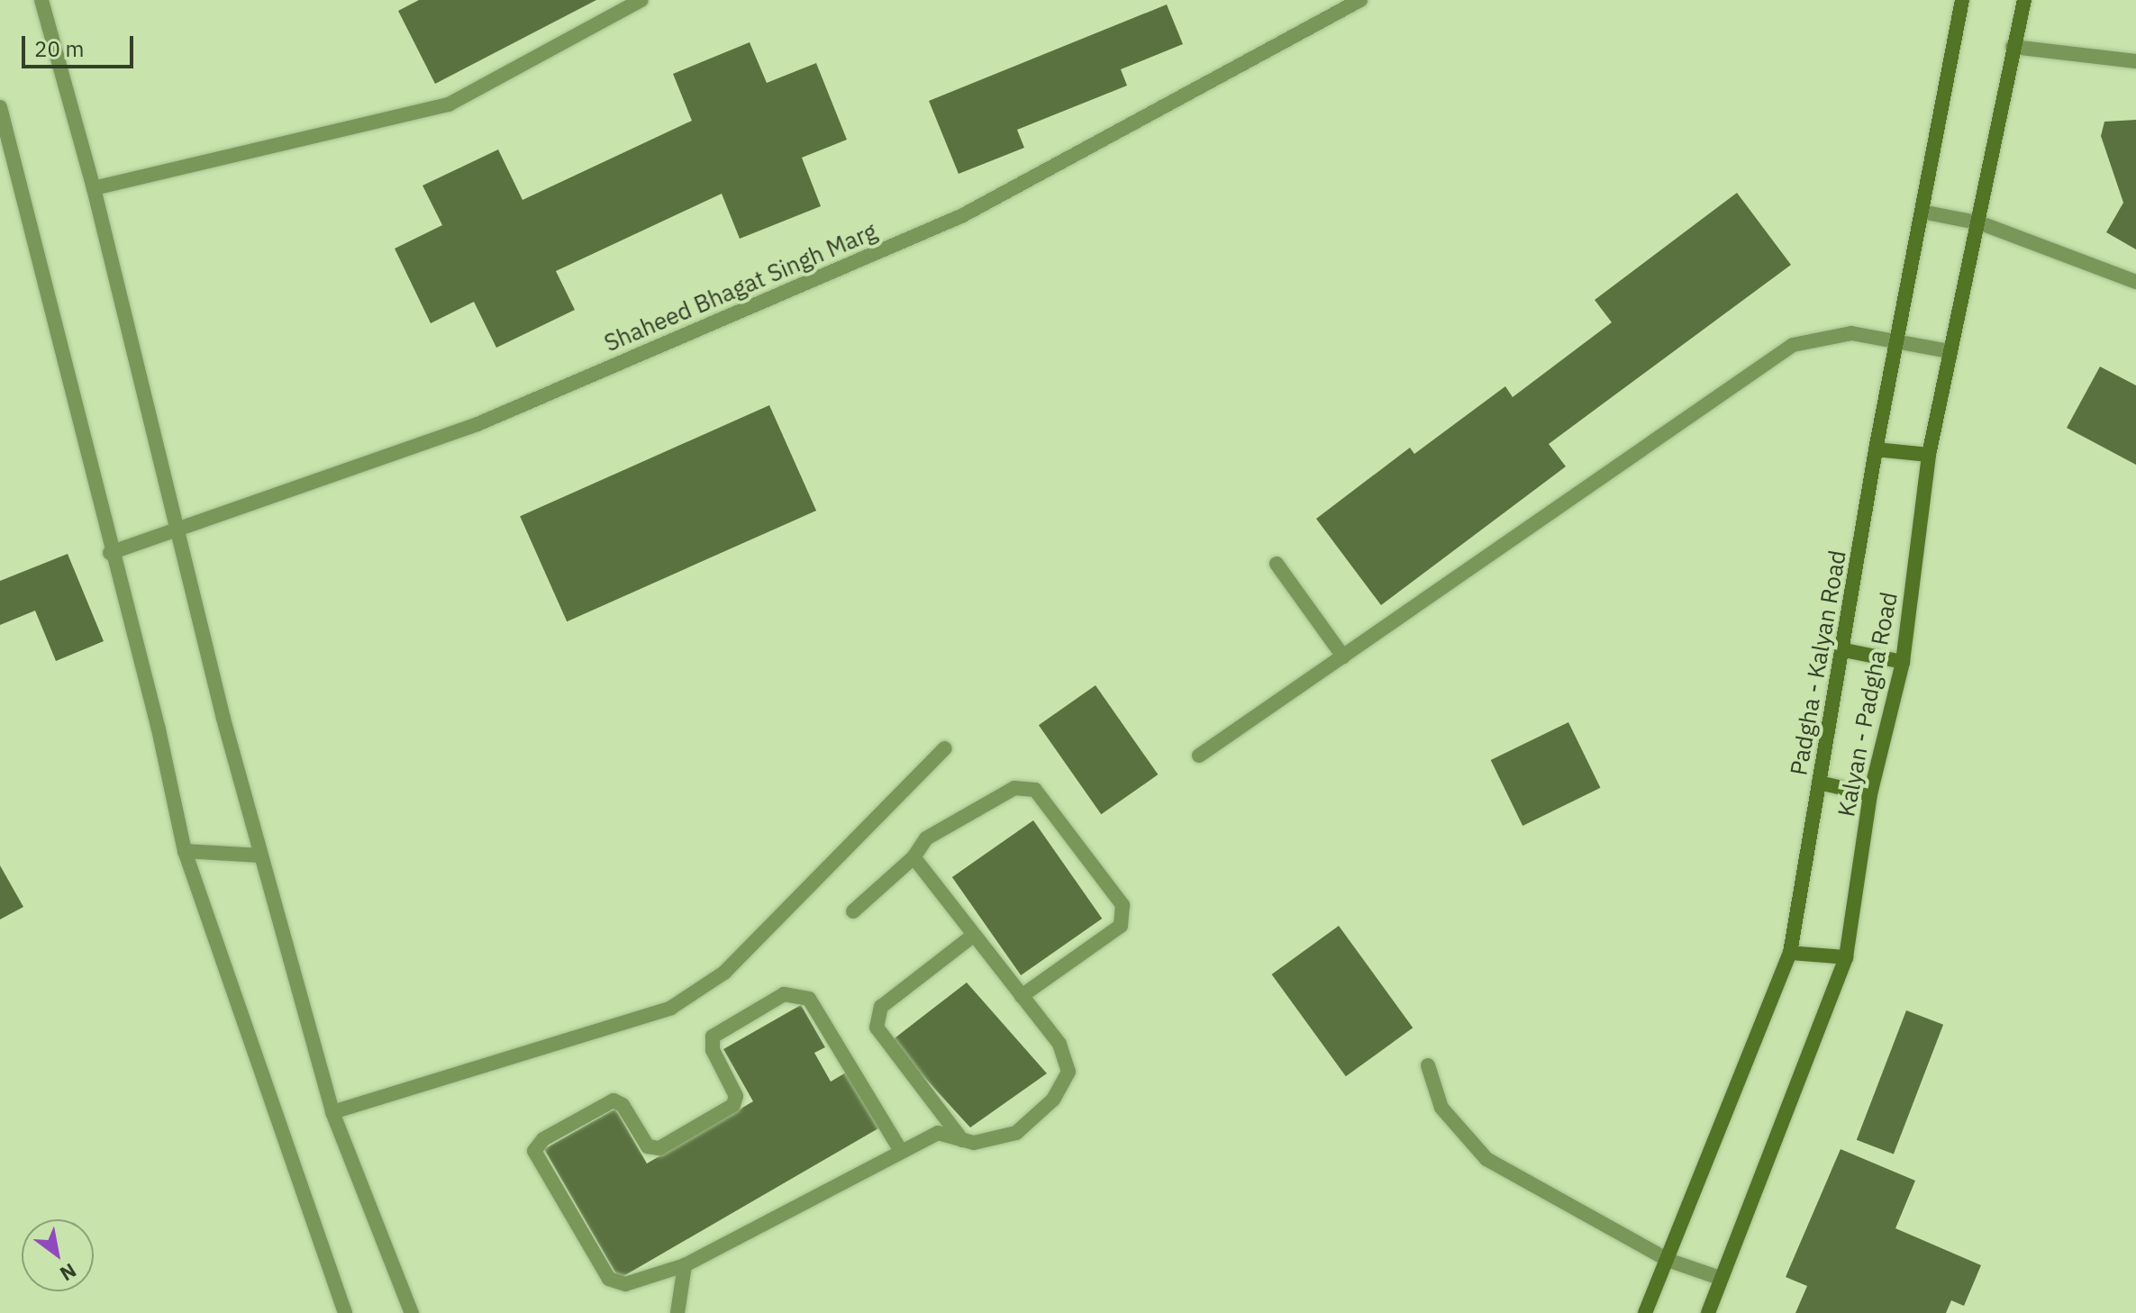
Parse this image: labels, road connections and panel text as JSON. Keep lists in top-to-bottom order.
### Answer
{
  "streets": {
    "main road": ["Padgha - Kalyan Road", "Kalyan - Padgha Road"],
    "street": ["Shaheed Bhagat Singh Marg"]
  },
  "scale_bar": "20 m",
  "north": "bottom right"
}
